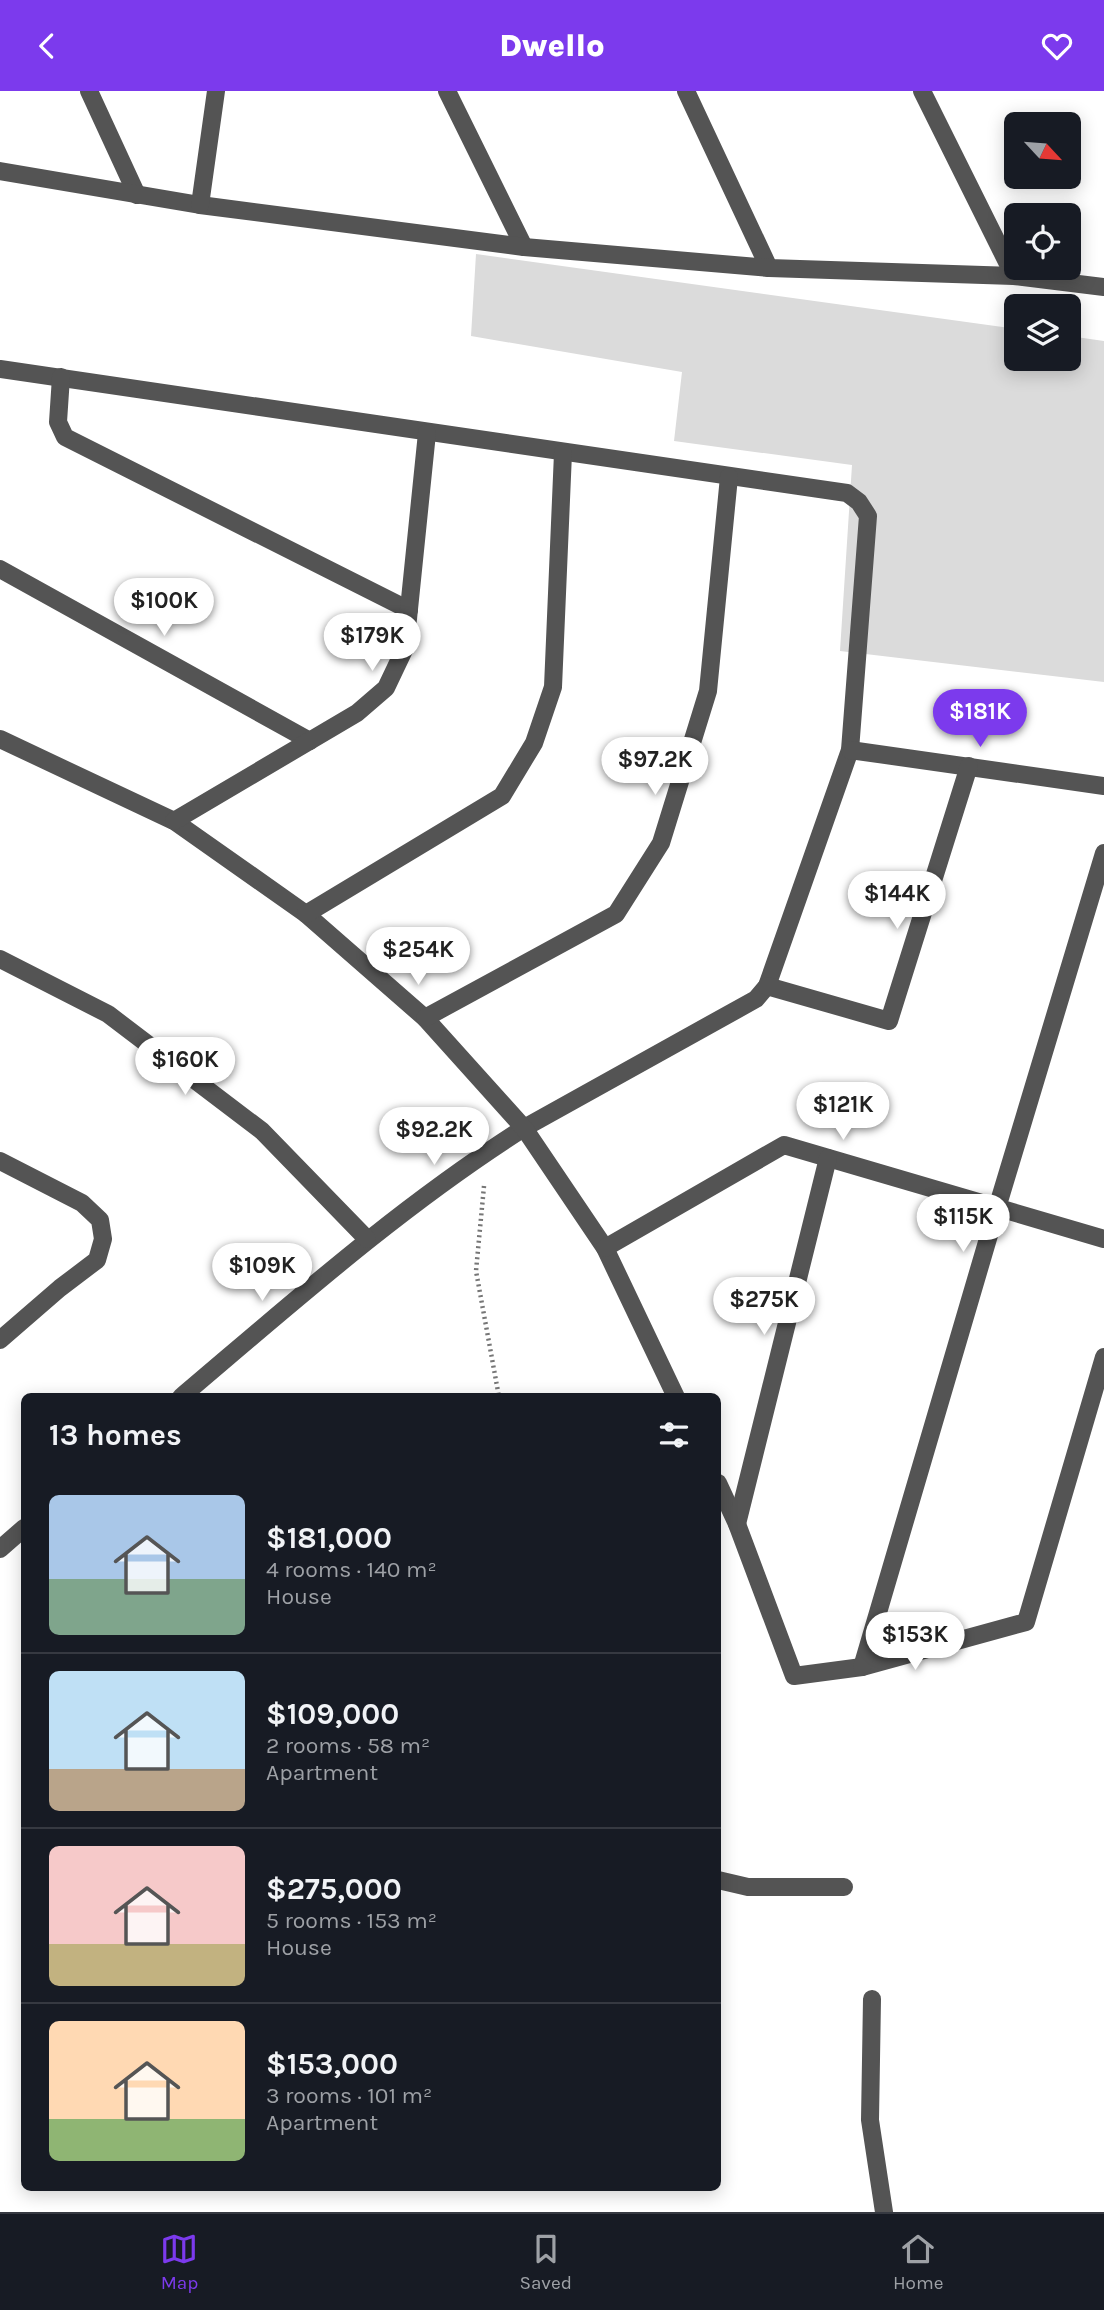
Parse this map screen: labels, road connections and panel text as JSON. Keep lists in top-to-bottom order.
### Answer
{
  "north": "bottom right",
  "page": {
    "header": "Dwello",
    "price": [
      "$100K",
      "$179K",
      "$181K",
      "$97.2K",
      "$144K",
      "$254K",
      "$160K",
      "$121K",
      "$92.2K",
      "$115K",
      "$109K",
      "$275K",
      "$153K"
    ],
    "heading": "13 homes",
    "list": [
      {
        "name": "$181,000",
        "note": "4 rooms · 140 m² · House"
      },
      {
        "name": "$109,000",
        "note": "2 rooms · 58 m² · Apartment"
      },
      {
        "name": "$275,000",
        "note": "5 rooms · 153 m² · House"
      },
      {
        "name": "$153,000",
        "note": "3 rooms · 101 m² · Apartment"
      }
    ],
    "tabs": ["Map", "Saved", "Home"]
  }
}
